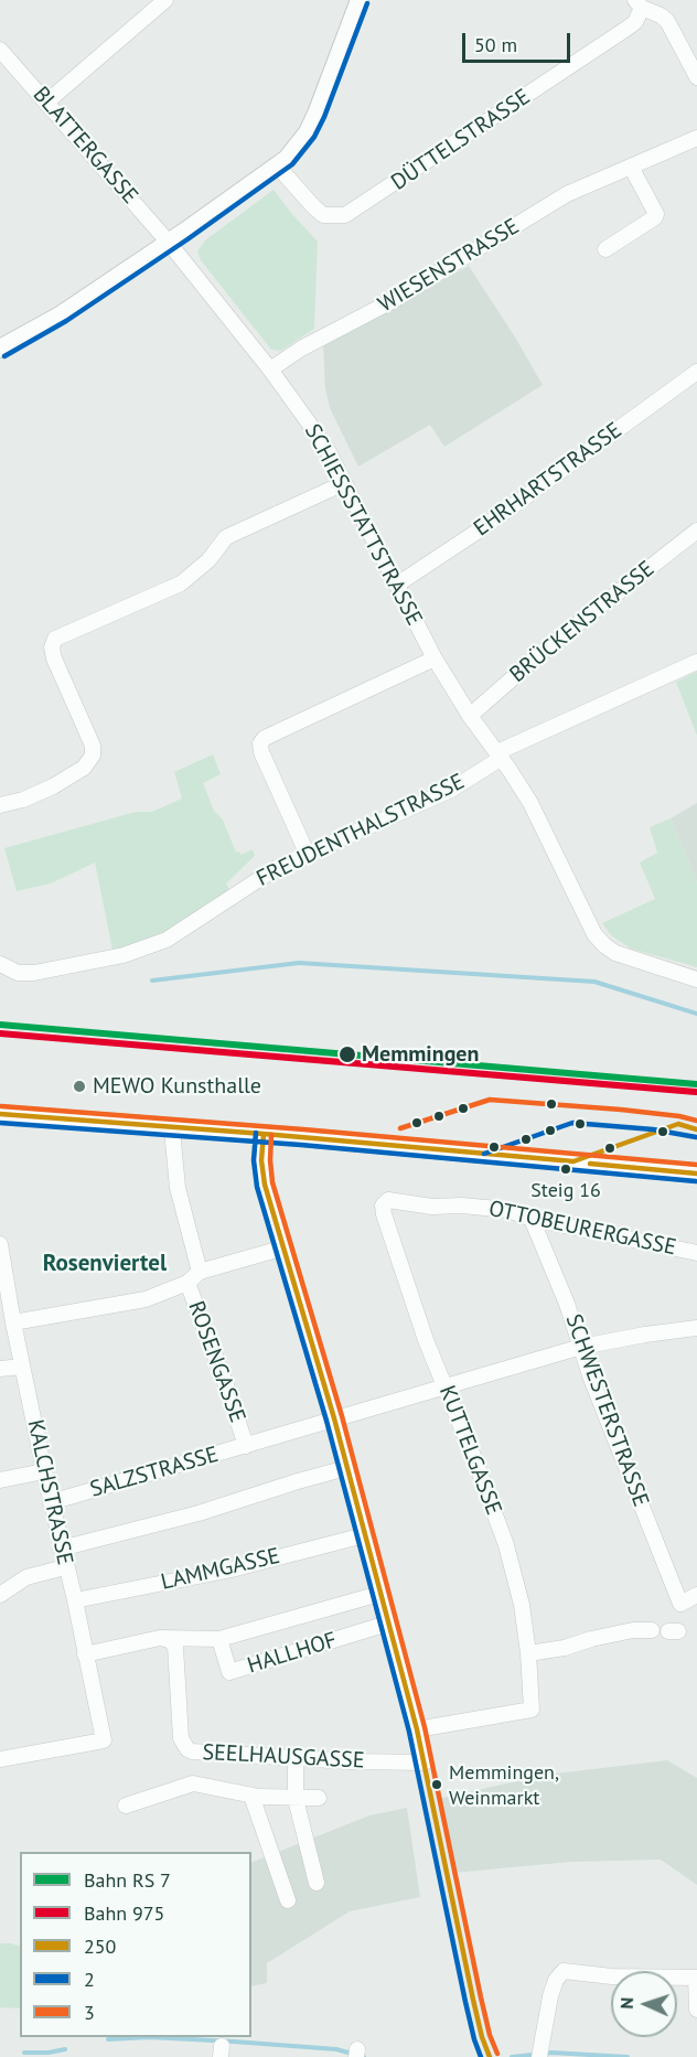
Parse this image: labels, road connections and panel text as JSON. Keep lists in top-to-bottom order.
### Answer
{
  "streets": {
    "street": [
      "DÜTTELSTRASSE",
      "BLATTERGASSE",
      "WIESENSTRASSE",
      "EHRHARTSTRASSE",
      "SCHIESSSTATTSTRASSE",
      "BRÜCKENSTRASSE",
      "FREUDENTHALSTRASSE",
      "OTTOBEURERGASSE",
      "ROSENGASSE",
      "SCHWESTERSTRASSE",
      "KUTTELGASSE",
      "SALZSTRASSE",
      "KALCHSTRASSE",
      "LAMMGASSE",
      "HALLHOF",
      "SEELHAUSGASSE"
    ]
  },
  "crossings": [
    ["BLATTERGASSE", "SCHIESSSTATTSTRASSE"],
    ["WIESENSTRASSE", "SCHIESSSTATTSTRASSE"],
    ["EHRHARTSTRASSE", "SCHIESSSTATTSTRASSE"],
    ["SCHIESSSTATTSTRASSE", "BRÜCKENSTRASSE"],
    ["SCHIESSSTATTSTRASSE", "FREUDENTHALSTRASSE"],
    ["OTTOBEURERGASSE", "SCHWESTERSTRASSE"],
    ["OTTOBEURERGASSE", "KUTTELGASSE"],
    ["ROSENGASSE", "SALZSTRASSE"],
    ["SCHWESTERSTRASSE", "SALZSTRASSE"],
    ["KUTTELGASSE", "SALZSTRASSE"],
    ["KUTTELGASSE", "SEELHAUSGASSE"],
    ["SALZSTRASSE", "KALCHSTRASSE"],
    ["KALCHSTRASSE", "LAMMGASSE"],
    ["KALCHSTRASSE", "HALLHOF"],
    ["HALLHOF", "SEELHAUSGASSE"]
  ],
  "districts": ["Rosenviertel"],
  "places": [
    "Memmingen",
    "MEWO Kunsthalle",
    "Steig 16",
    "Memmingen, Weinmarkt"
  ],
  "lines": [
    "transit line 2",
    "rail line 975",
    "transit line 3",
    "transit line 250"
  ],
  "legend": [
    "Bahn RS 7",
    "Bahn 975",
    "250",
    "2",
    "3"
  ],
  "scale_bar": "50 m",
  "north": "left"
}
